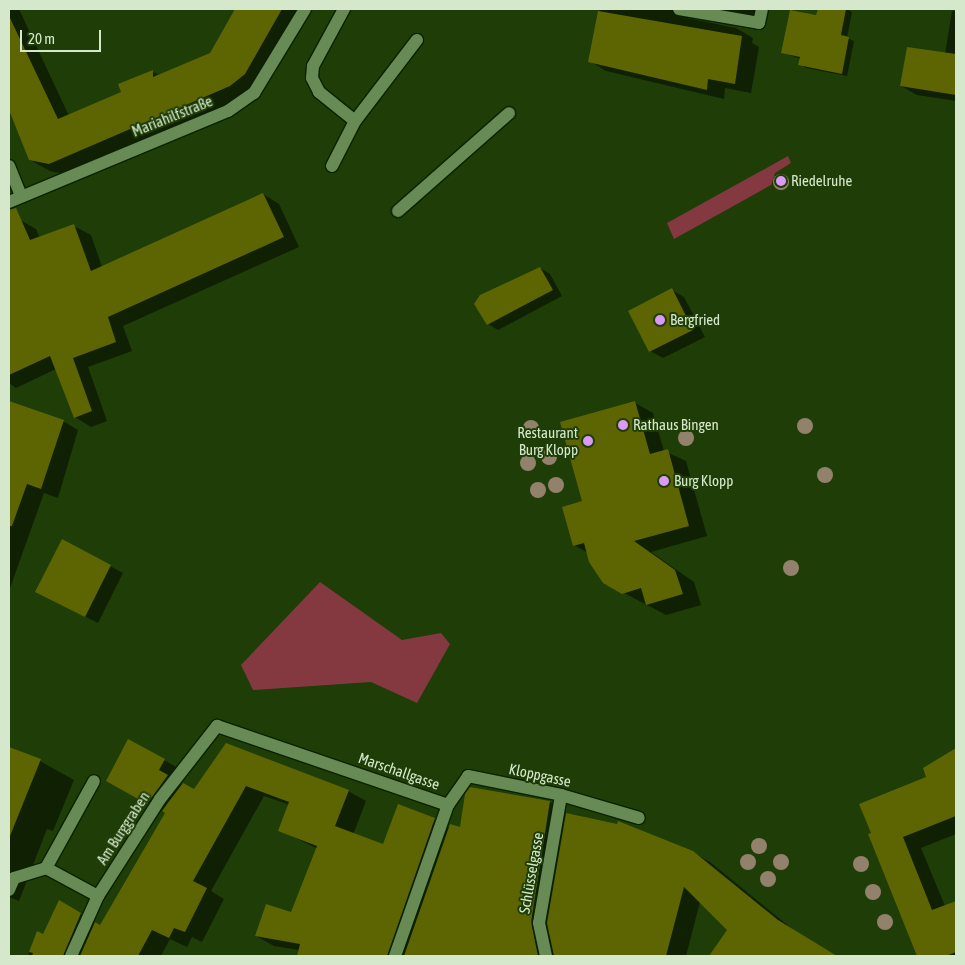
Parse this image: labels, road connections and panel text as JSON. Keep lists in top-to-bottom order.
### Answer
{
  "streets": {
    "street": [
      "Mariahilfstraße",
      "Marschallgasse",
      "Kloppgasse",
      "Am Burggraben",
      "Schlüsselgasse"
    ]
  },
  "crossings": [
    ["Marschallgasse", "Kloppgasse"],
    ["Marschallgasse", "Am Burggraben"],
    ["Kloppgasse", "Schlüsselgasse"]
  ],
  "places": [
    "Riedelruhe",
    "Bergfried",
    "Rathaus Bingen",
    "Restaurant Burg Klopp",
    "Burg Klopp"
  ],
  "scale_bar": "20 m"
}
